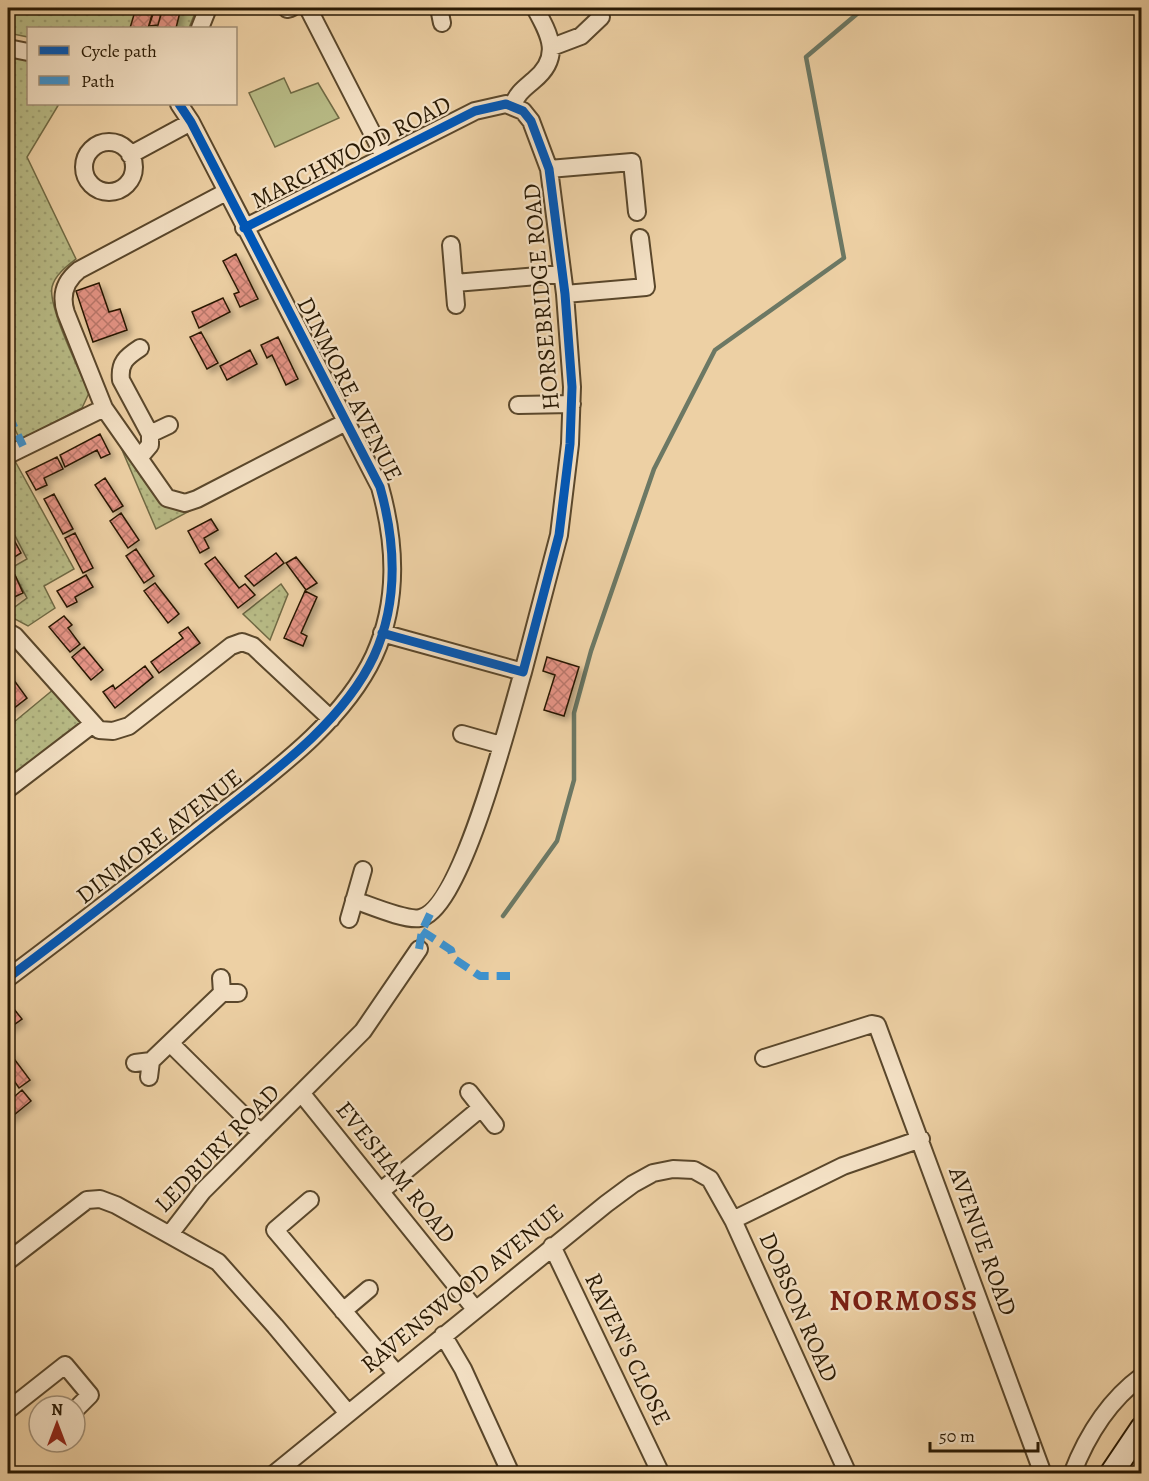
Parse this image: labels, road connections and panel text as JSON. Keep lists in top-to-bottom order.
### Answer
{
  "streets": {
    "street": [
      "MARCHWOOD ROAD",
      "HORSEBRIDGE ROAD",
      "DINMORE AVENUE",
      "LEDBURY ROAD",
      "EVESHAM ROAD",
      "AVENUE ROAD",
      "RAVENSWOOD AVENUE",
      "DOBSON ROAD",
      "RAVEN'S CLOSE"
    ]
  },
  "crossings": [
    ["MARCHWOOD ROAD", "HORSEBRIDGE ROAD"],
    ["MARCHWOOD ROAD", "DINMORE AVENUE"],
    ["LEDBURY ROAD", "EVESHAM ROAD"],
    ["EVESHAM ROAD", "RAVENSWOOD AVENUE"],
    ["RAVENSWOOD AVENUE", "DOBSON ROAD"],
    ["RAVENSWOOD AVENUE", "RAVEN'S CLOSE"]
  ],
  "districts": ["NORMOSS"],
  "legend": ["Cycle path", "Path"],
  "scale_bar": "50 m",
  "north": "top"
}
